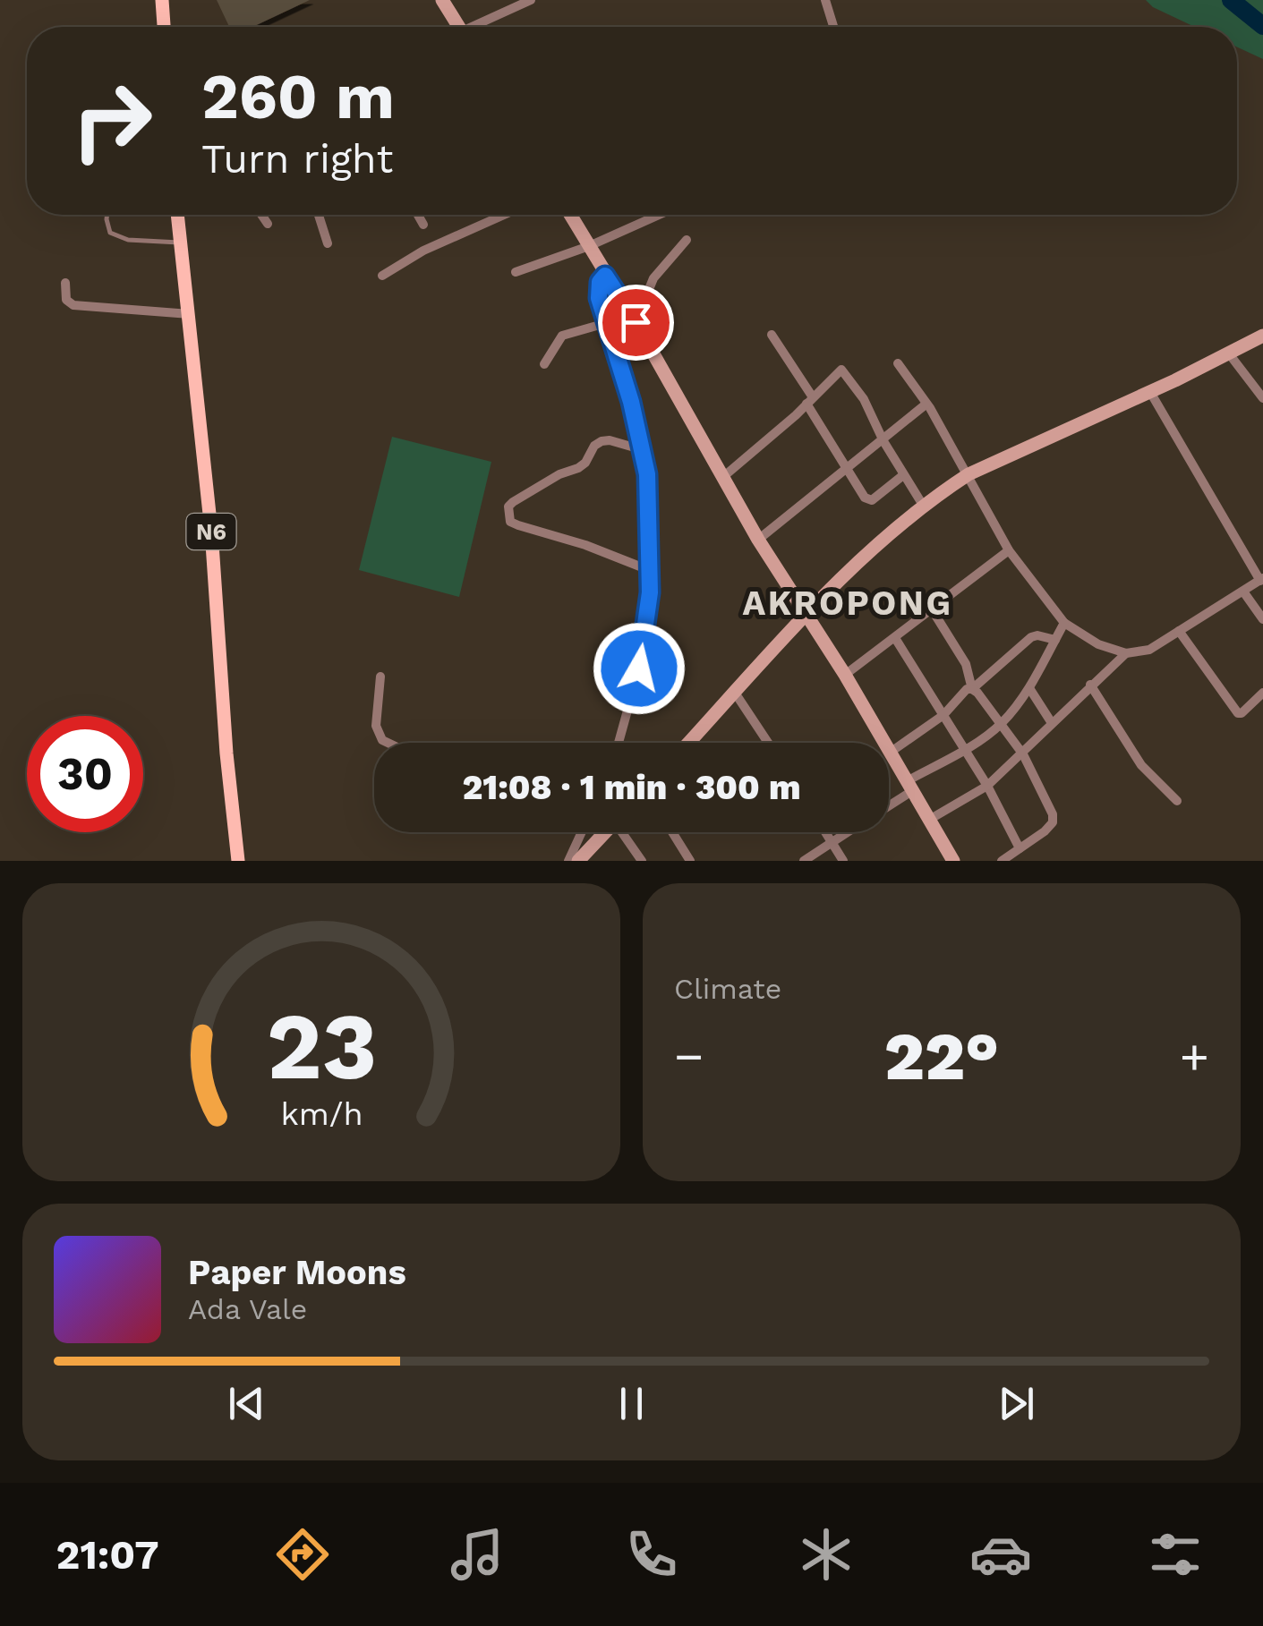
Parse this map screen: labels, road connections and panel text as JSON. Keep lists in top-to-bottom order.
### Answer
{
  "streets": {
    "main road": ["N6"]
  },
  "districts": ["AKROPONG"],
  "page": {
    "turn": ["260 m", "Turn right"],
    "limit": "30",
    "trip": "21:08 · 1 min · 300 m",
    "tile": "Climate",
    "heat": ["−", "22°", "+"],
    "song": ["Paper Moons", "Ada Vale"],
    "tabs": "21:07",
    "gauge": ["23", "km/h"]
  }
}
